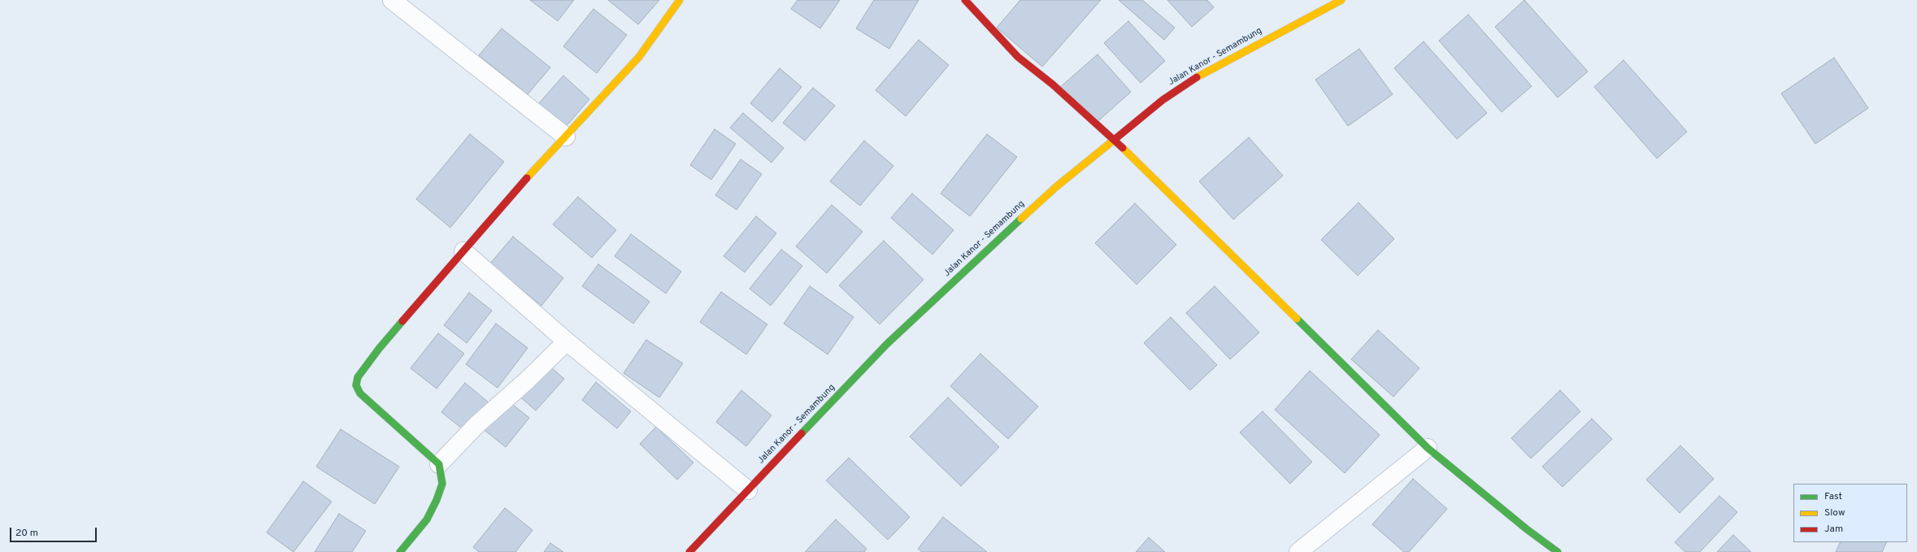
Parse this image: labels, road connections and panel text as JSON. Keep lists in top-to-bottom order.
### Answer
{
  "streets": {
    "street": ["Jalan Kanor - Semambung"]
  },
  "legend": ["Fast", "Slow", "Jam"],
  "scale_bar": "20 m"
}
